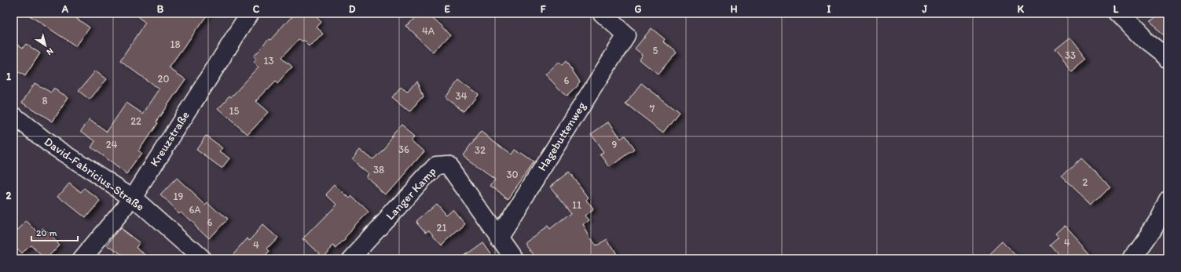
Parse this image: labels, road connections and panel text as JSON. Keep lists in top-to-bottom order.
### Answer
{
  "streets": {
    "street": [
      "Hagebuttenweg",
      "Kreuzstraße",
      "David-Fabricius-Straße",
      "Langer Kamp"
    ]
  },
  "crossings": [
    ["Hagebuttenweg", "Langer Kamp"],
    ["Kreuzstraße", "David-Fabricius-Straße"]
  ],
  "house_numbers": [
    "4A",
    "18",
    "5",
    "33",
    "13",
    "20",
    "6",
    "34",
    "8",
    "7",
    "15",
    "22",
    "24",
    "9",
    "36",
    "32",
    "38",
    "30",
    "2",
    "19",
    "11",
    "6A",
    "6",
    "21",
    "4",
    "4"
  ],
  "scale_bar": "20 m",
  "north": "bottom right",
  "grid": {
    "columns": [
      "A",
      "B",
      "C",
      "D",
      "E",
      "F",
      "G",
      "H",
      "I",
      "J",
      "K",
      "L"
    ],
    "rows": ["1", "2"]
  }
}
